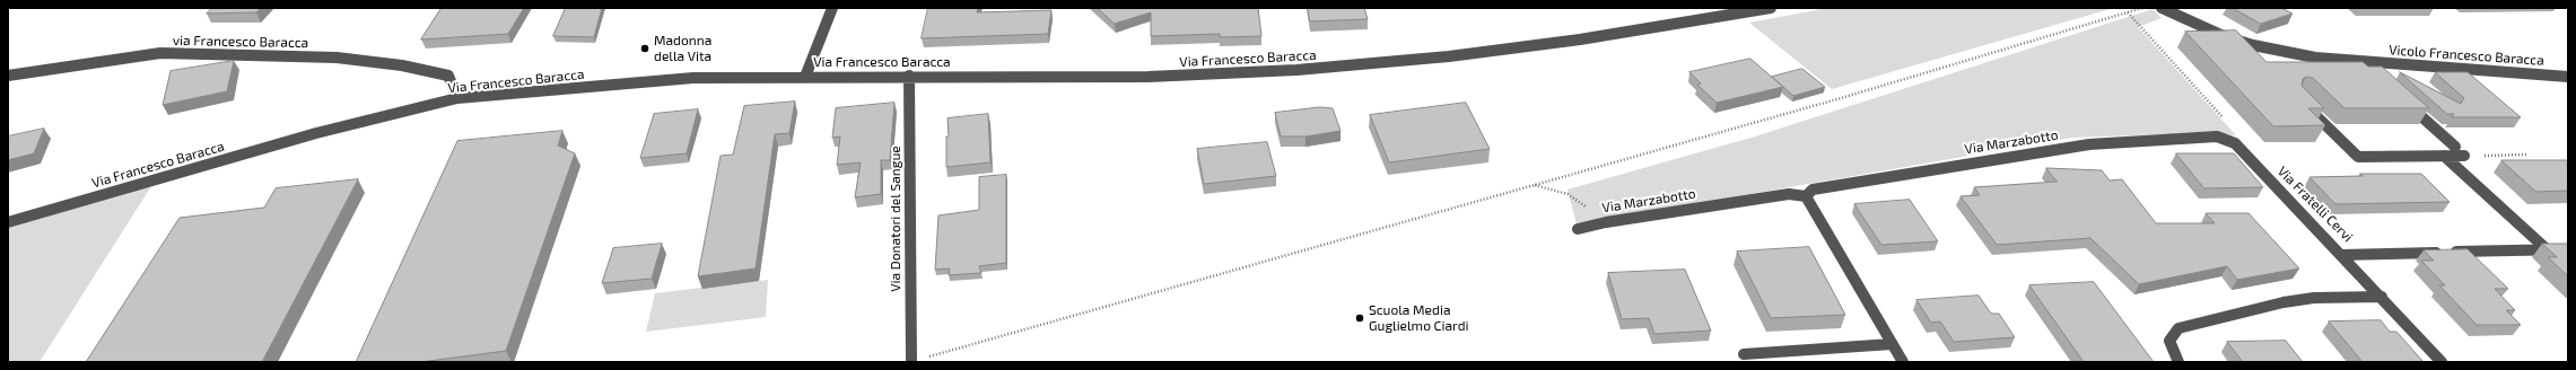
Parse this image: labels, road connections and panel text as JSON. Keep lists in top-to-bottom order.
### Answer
{
  "streets": {
    "street": [
      "via Francesco Baracca",
      "Vicolo Francesco Baracca",
      "Via Francesco Baracca",
      "Via Marzabotto",
      "Via Fratelli Cervi",
      "Via Donatori del Sangue"
    ]
  },
  "crossings": [
    ["via Francesco Baracca", "Via Francesco Baracca"],
    ["Via Francesco Baracca", "Via Donatori del Sangue"],
    ["Via Marzabotto", "Via Fratelli Cervi"]
  ],
  "places": ["Madonna della Vita", "Scuola Media Guglielmo Ciardi"]
}
